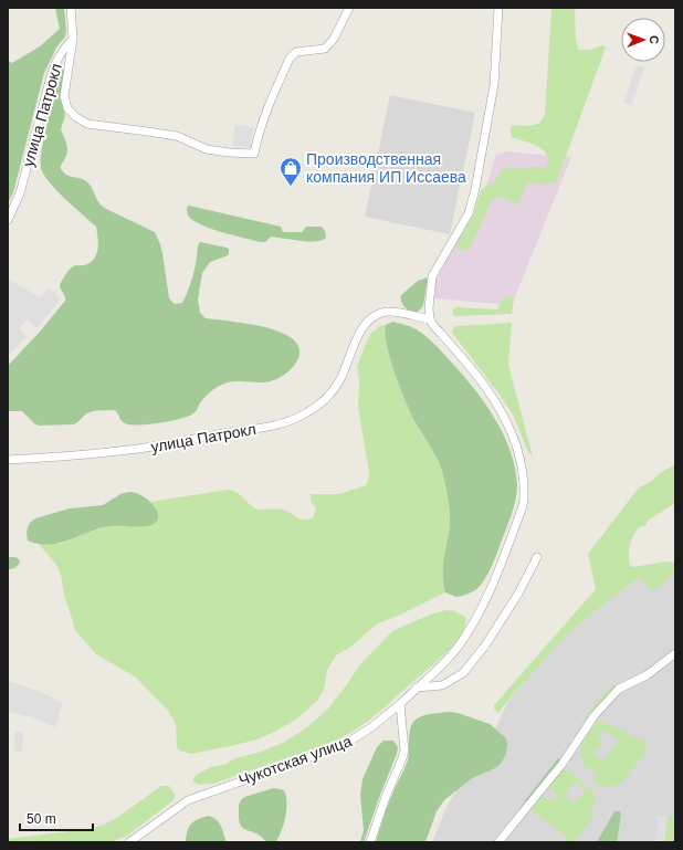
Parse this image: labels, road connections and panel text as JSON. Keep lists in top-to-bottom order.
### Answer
{
  "streets": {
    "street": ["улица Патрокл", "Чукотская улица"]
  },
  "crossings": [
    ["улица Патрокл", "Чукотская улица"]
  ],
  "places": {
    "shop": ["Производственная компания ИП Иссаева"]
  },
  "scale_bar": "50 m",
  "north": "right"
}
